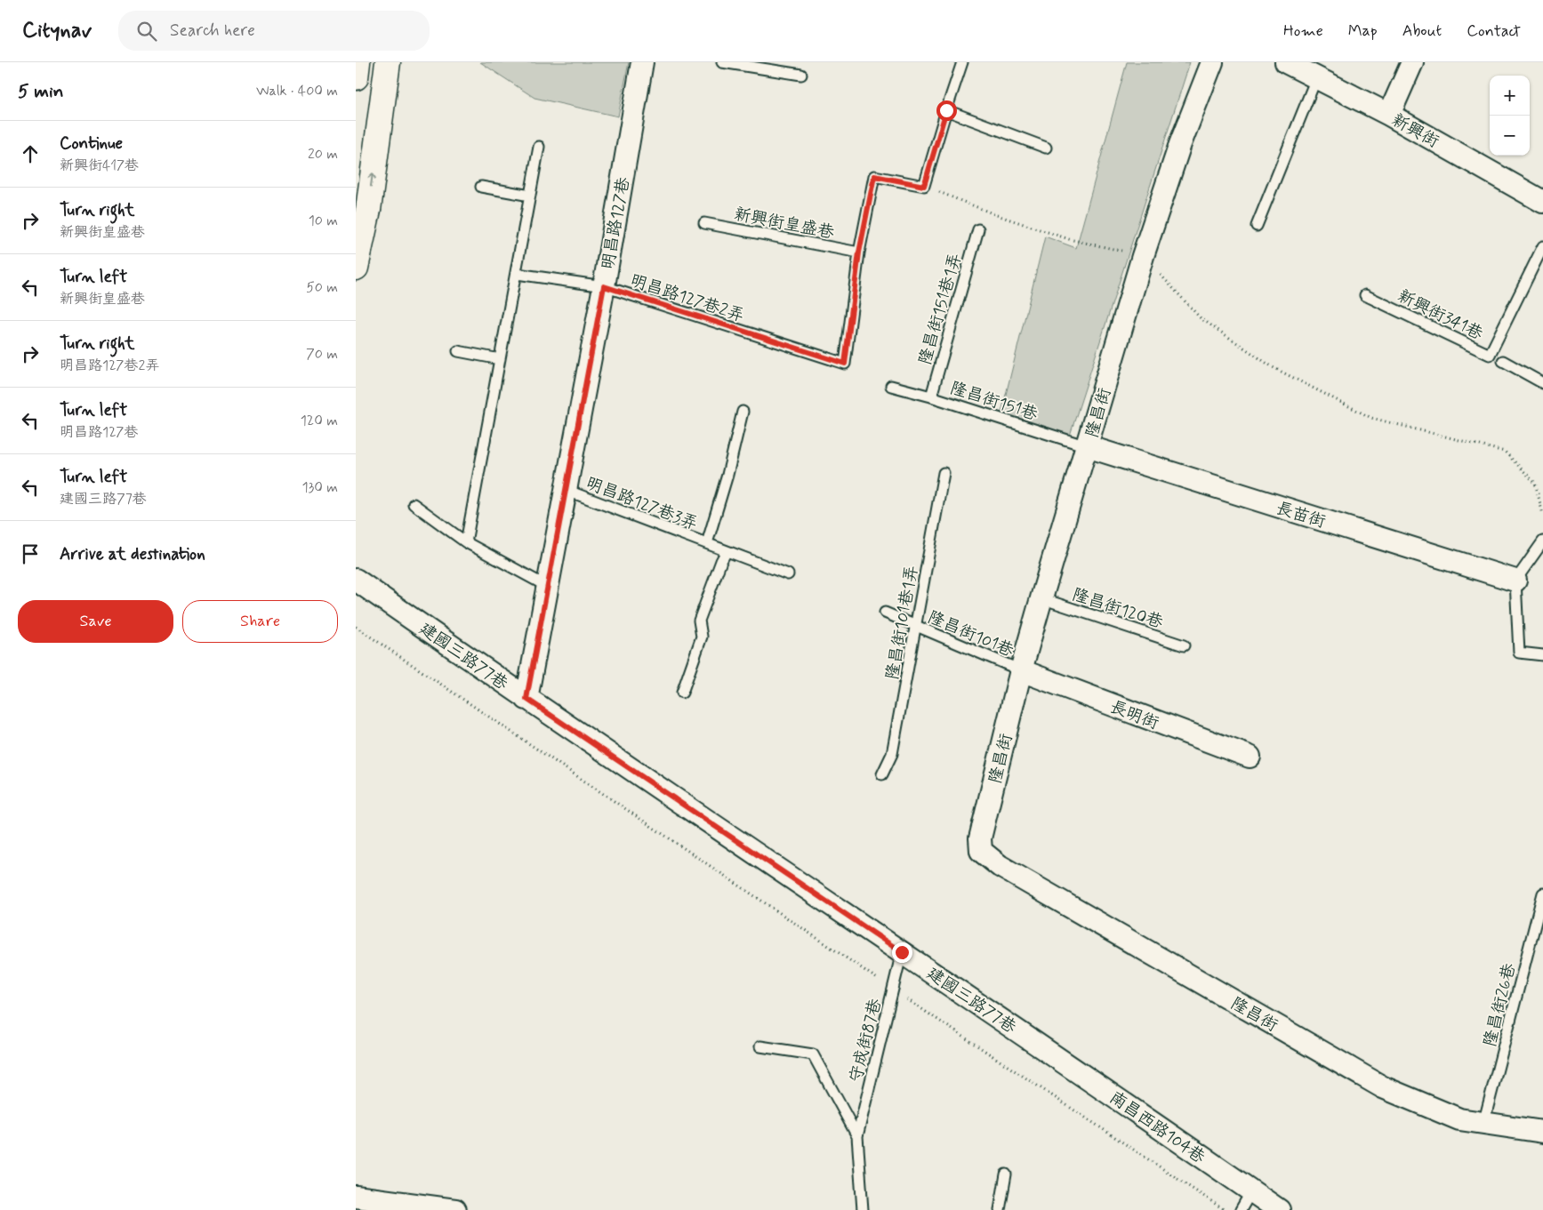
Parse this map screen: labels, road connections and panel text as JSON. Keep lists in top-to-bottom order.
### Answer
{
  "streets": {
    "street": [
      "新興街",
      "明昌路127巷",
      "隆昌街",
      "長苗街",
      "建國三路77巷",
      "長明街",
      "南昌西路104巷"
    ],
    "lane": [
      "新興街皇盛巷",
      "明昌路127巷2弄",
      "隆昌街151巷1弄",
      "新興街341巷",
      "隆昌街151巷",
      "明昌路127巷3弄",
      "隆昌街120巷",
      "隆昌街101巷1弄",
      "隆昌街101巷",
      "隆昌街26巷",
      "守成街87巷"
    ]
  },
  "crossings": [
    ["新興街皇盛巷", "明昌路127巷2弄"],
    ["明昌路127巷", "明昌路127巷2弄"],
    ["明昌路127巷", "明昌路127巷3弄"],
    ["明昌路127巷", "建國三路77巷"],
    ["隆昌街151巷1弄", "隆昌街151巷"],
    ["隆昌街151巷", "隆昌街"],
    ["隆昌街151巷", "長苗街"],
    ["隆昌街", "長苗街"],
    ["隆昌街", "隆昌街120巷"],
    ["隆昌街", "隆昌街101巷"],
    ["隆昌街", "長明街"],
    ["隆昌街", "隆昌街26巷"],
    ["隆昌街101巷1弄", "隆昌街101巷"],
    ["隆昌街101巷", "長明街"],
    ["建國三路77巷", "守成街87巷"],
    ["建國三路77巷", "南昌西路104巷"]
  ],
  "page": {
    "header": "Citynav",
    "search": "Search here",
    "nav": [
      "Home",
      "Map",
      "About",
      "Contact"
    ],
    "heading": ["5 min", "Walk · 400 m"],
    "map_buttons": ["+", "−"],
    "list": [
      ["Continue", "新興街417巷", "20 m"],
      ["Turn right", "新興街皇盛巷", "10 m"],
      ["Turn left", "新興街皇盛巷", "50 m"],
      ["Turn right", "明昌路127巷2弄", "70 m"],
      ["Turn left", "明昌路127巷", "120 m"],
      ["Turn left", "建國三路77巷", "130 m"],
      "Arrive at destination"
    ],
    "buttons": ["Save", "Share"]
  }
}
